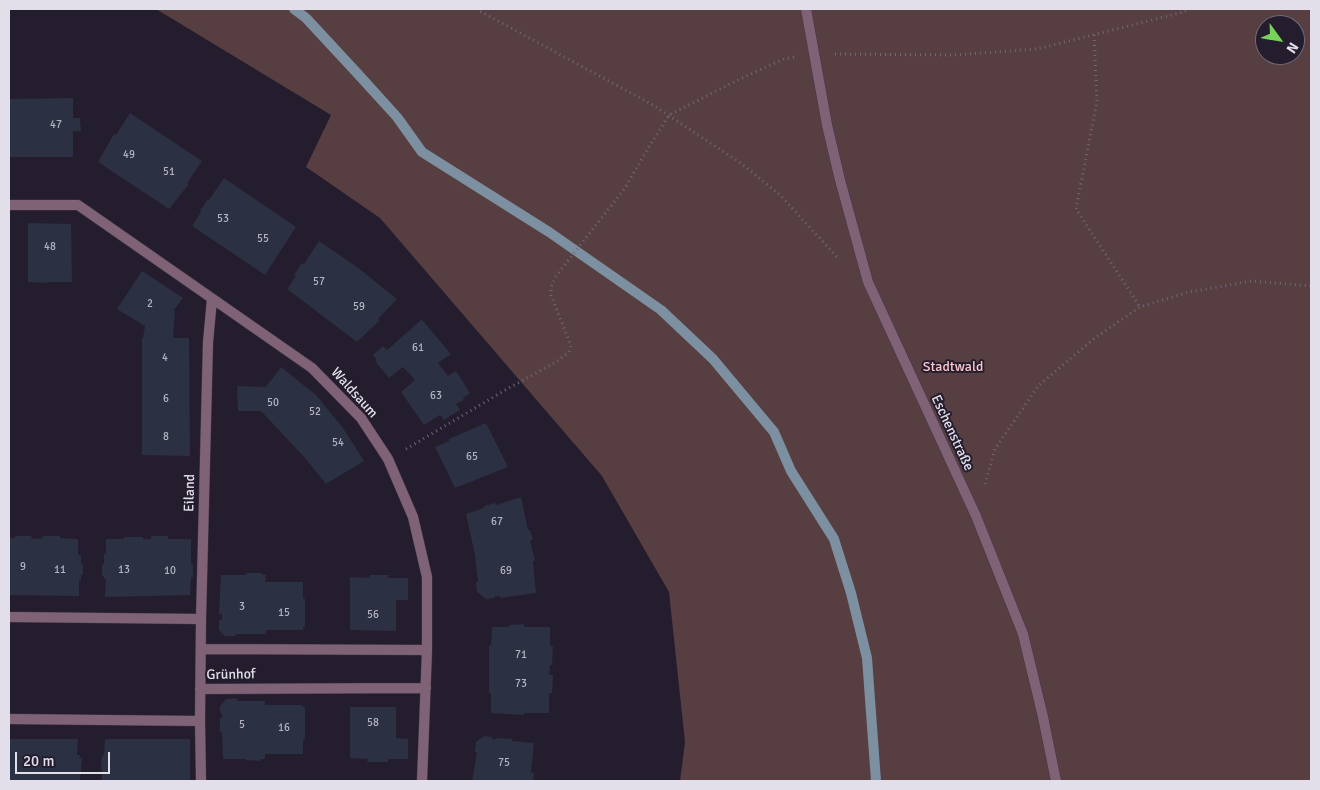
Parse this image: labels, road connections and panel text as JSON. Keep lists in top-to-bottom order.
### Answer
{
  "streets": {
    "street": [
      "Waldsaum",
      "Eschenstraße",
      "Eiland",
      "Grünhof"
    ]
  },
  "crossings": [
    ["Waldsaum", "Eiland"],
    ["Waldsaum", "Grünhof"],
    ["Eiland", "Grünhof"]
  ],
  "parks": ["Stadtwald"],
  "house_numbers": [
    "47",
    "49",
    "51",
    "53",
    "55",
    "48",
    "57",
    "2",
    "59",
    "61",
    "4",
    "63",
    "6",
    "50",
    "52",
    "8",
    "54",
    "65",
    "67",
    "9",
    "11",
    "13",
    "10",
    "69",
    "3",
    "15",
    "56",
    "71",
    "73",
    "58",
    "5",
    "16",
    "75"
  ],
  "scale_bar": "20 m",
  "north": "bottom right"
}
